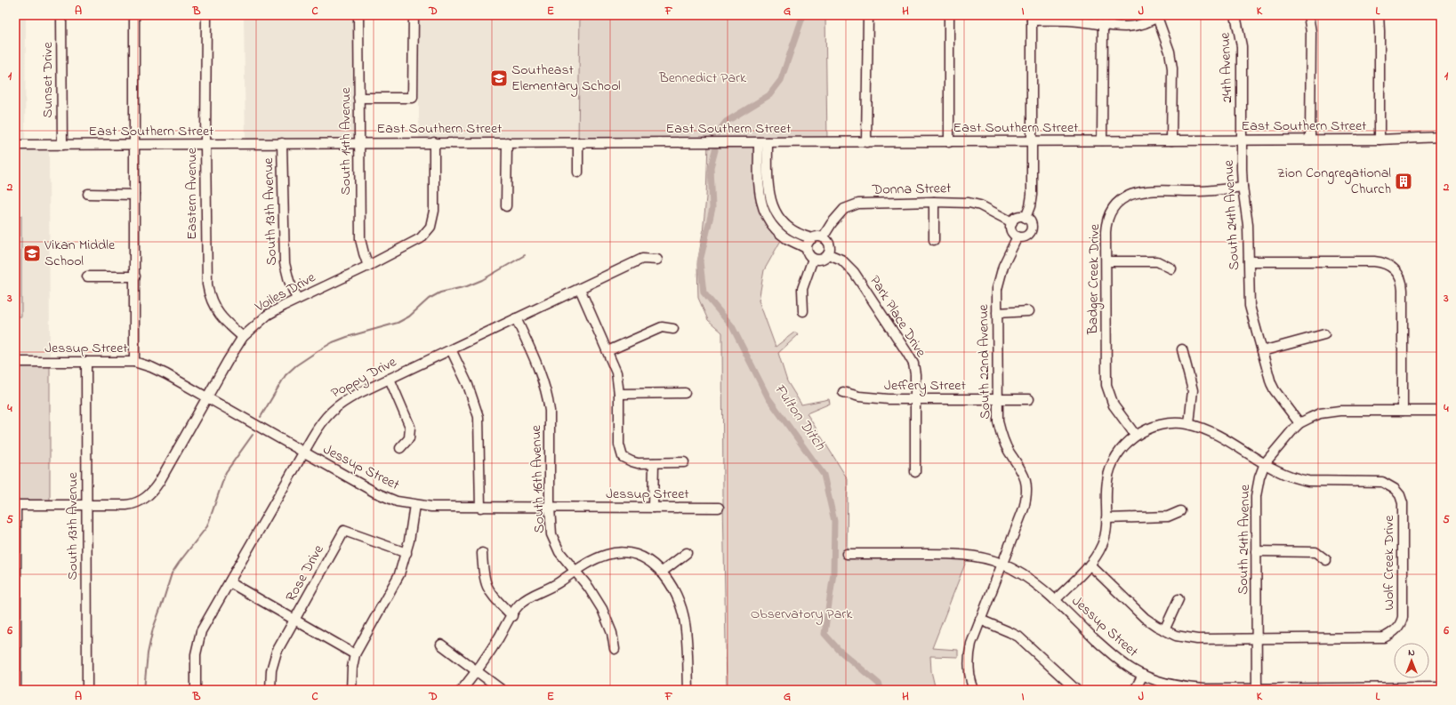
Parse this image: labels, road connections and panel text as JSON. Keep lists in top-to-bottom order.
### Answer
{
  "streets": {
    "street": [
      "24th Avenue",
      "Sunset Drive",
      "East Southern Street",
      "South 14th Avenue",
      "Donna Street",
      "Eastern Avenue",
      "South 13th Avenue",
      "South 24th Avenue",
      "Badger Creek Drive",
      "Voiles Drive",
      "Park Place Drive",
      "Jessup Street",
      "South 22nd Avenue",
      "Poppy Drive",
      "Jeffery Street",
      "South 16th Avenue",
      "Wolf Creek Drive",
      "Rose Drive"
    ]
  },
  "crossings": [
    ["24th Avenue", "East Southern Street"],
    ["24th Avenue", "South 24th Avenue"],
    ["Sunset Drive", "East Southern Street"],
    ["East Southern Street", "South 14th Avenue"],
    ["East Southern Street", "Eastern Avenue"],
    ["East Southern Street", "South 13th Avenue"],
    ["East Southern Street", "South 24th Avenue"],
    ["East Southern Street", "Voiles Drive"],
    ["South 14th Avenue", "Voiles Drive"],
    ["Donna Street", "Park Place Drive"],
    ["Donna Street", "South 22nd Avenue"],
    ["Eastern Avenue", "Voiles Drive"],
    ["South 13th Avenue", "Voiles Drive"],
    ["South 13th Avenue", "Jessup Street"],
    ["South 24th Avenue", "Badger Creek Drive"],
    ["South 24th Avenue", "Jessup Street"],
    ["South 24th Avenue", "Wolf Creek Drive"],
    ["Badger Creek Drive", "Wolf Creek Drive"],
    ["Voiles Drive", "Jessup Street"],
    ["Park Place Drive", "Jeffery Street"],
    ["Jessup Street", "South 22nd Avenue"],
    ["Jessup Street", "Poppy Drive"],
    ["Jessup Street", "South 16th Avenue"],
    ["Jessup Street", "Wolf Creek Drive"],
    ["South 22nd Avenue", "Jeffery Street"],
    ["Poppy Drive", "South 16th Avenue"]
  ],
  "water": ["Fulton Ditch"],
  "parks": ["Bennedict Park", "Observatory Park"],
  "places": {
    "school or university": ["Southeast Elementary School", "Vikan Middle School"],
    "building": ["Zion Congregational Church"]
  },
  "north": "top",
  "grid": {
    "columns": [
      "A",
      "B",
      "C",
      "D",
      "E",
      "F",
      "G",
      "H",
      "I",
      "J",
      "K",
      "L"
    ],
    "rows": [
      "1",
      "2",
      "3",
      "4",
      "5",
      "6"
    ]
  }
}
